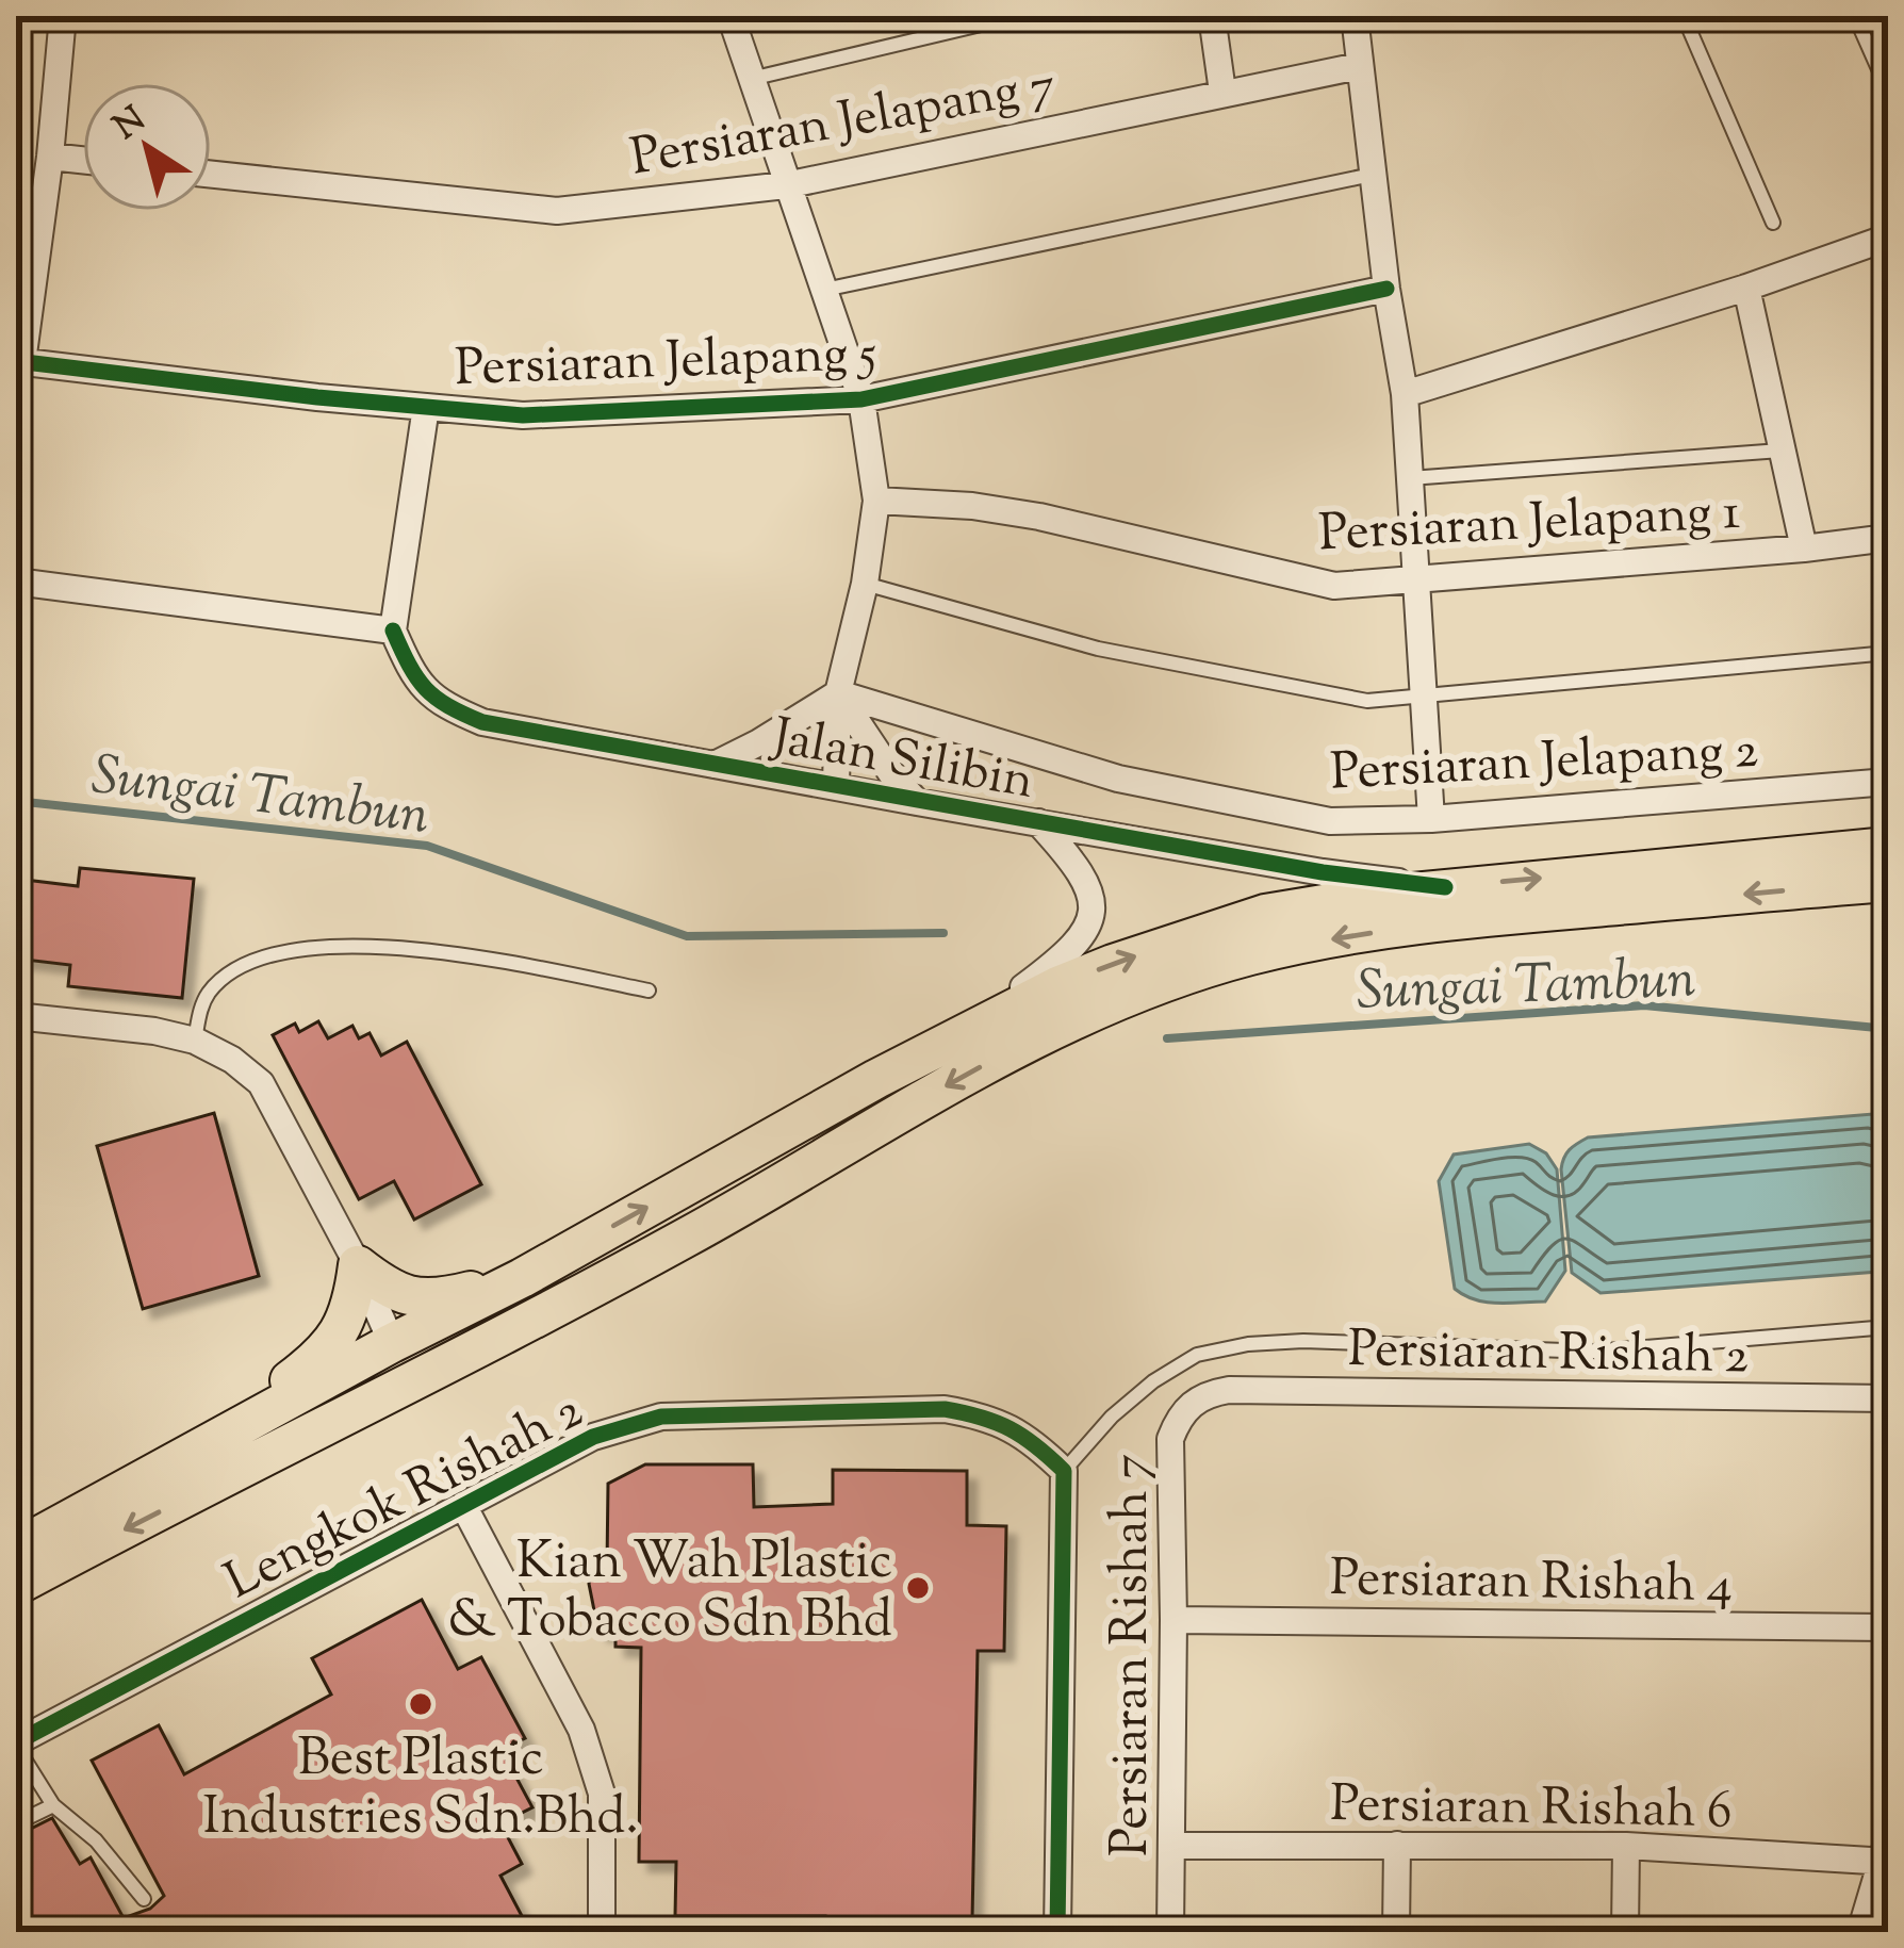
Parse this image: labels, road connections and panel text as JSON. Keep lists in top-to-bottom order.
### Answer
{
  "streets": {
    "main road": ["Jalan Silibin"],
    "street": [
      "Persiaran Jelapang 7",
      "Persiaran Jelapang 5",
      "Persiaran Jelapang 1",
      "Persiaran Jelapang 2",
      "Persiaran Rishah 2",
      "Lengkok Rishah 2",
      "Persiaran Rishah 4",
      "Persiaran Rishah 7",
      "Persiaran Rishah 6"
    ]
  },
  "crossings": [
    ["Persiaran Rishah 2", "Persiaran Rishah 7"],
    ["Lengkok Rishah 2", "Persiaran Rishah 7"],
    ["Persiaran Rishah 4", "Persiaran Rishah 7"],
    ["Persiaran Rishah 7", "Persiaran Rishah 6"]
  ],
  "one_way": ["Jalan Silibin"],
  "water": ["Sungai Tambun"],
  "places": ["Kian Wah Plastic & Tobacco Sdn Bhd", "Best Plastic Industries Sdn.Bhd."],
  "north": "top left"
}
